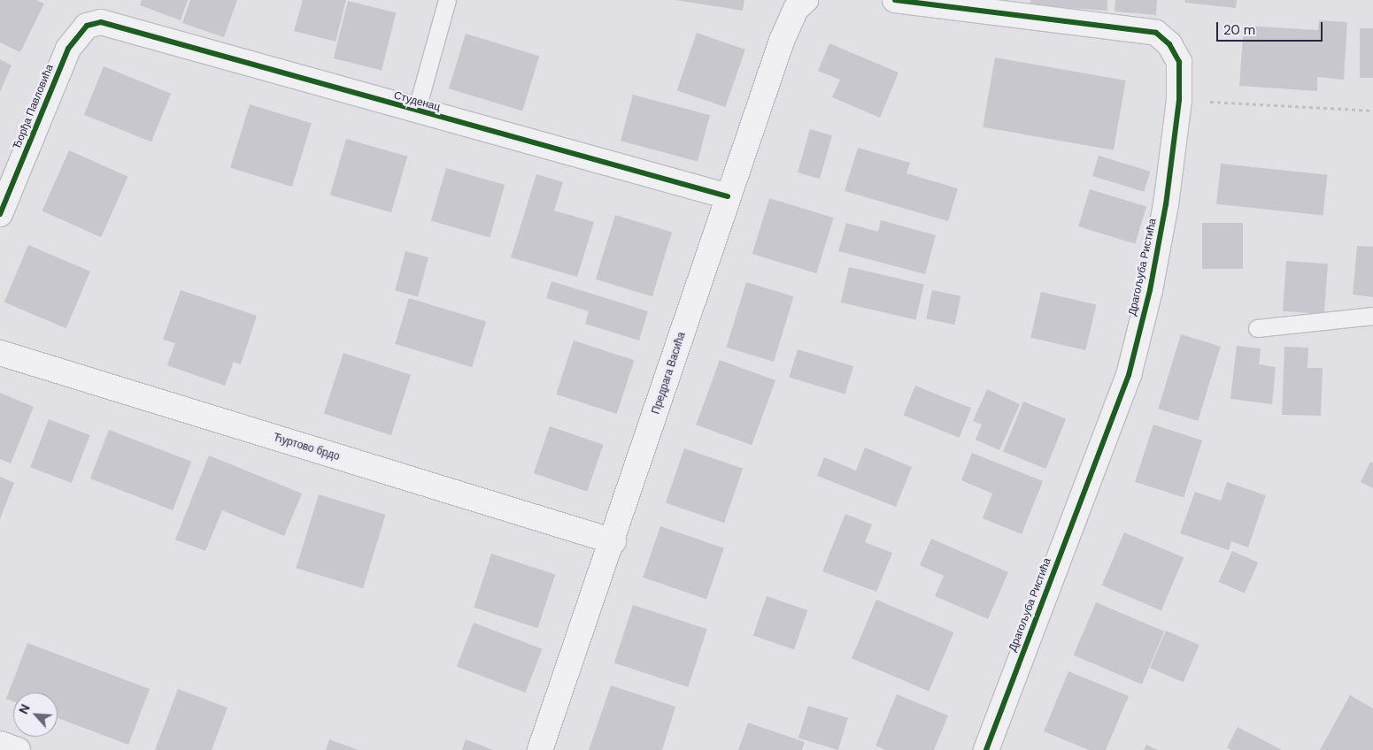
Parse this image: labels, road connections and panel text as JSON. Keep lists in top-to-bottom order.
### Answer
{
  "streets": {
    "street": [
      "Студенац",
      "Ђорђа Павловића",
      "Драгољуба Ристића",
      "Предрага Васића",
      "Ћуртово брдо"
    ]
  },
  "crossings": [
    ["Студенац", "Ђорђа Павловића"],
    ["Студенац", "Предрага Васића"],
    ["Предрага Васића", "Ћуртово брдо"]
  ],
  "scale_bar": "20 m",
  "north": "top left"
}
